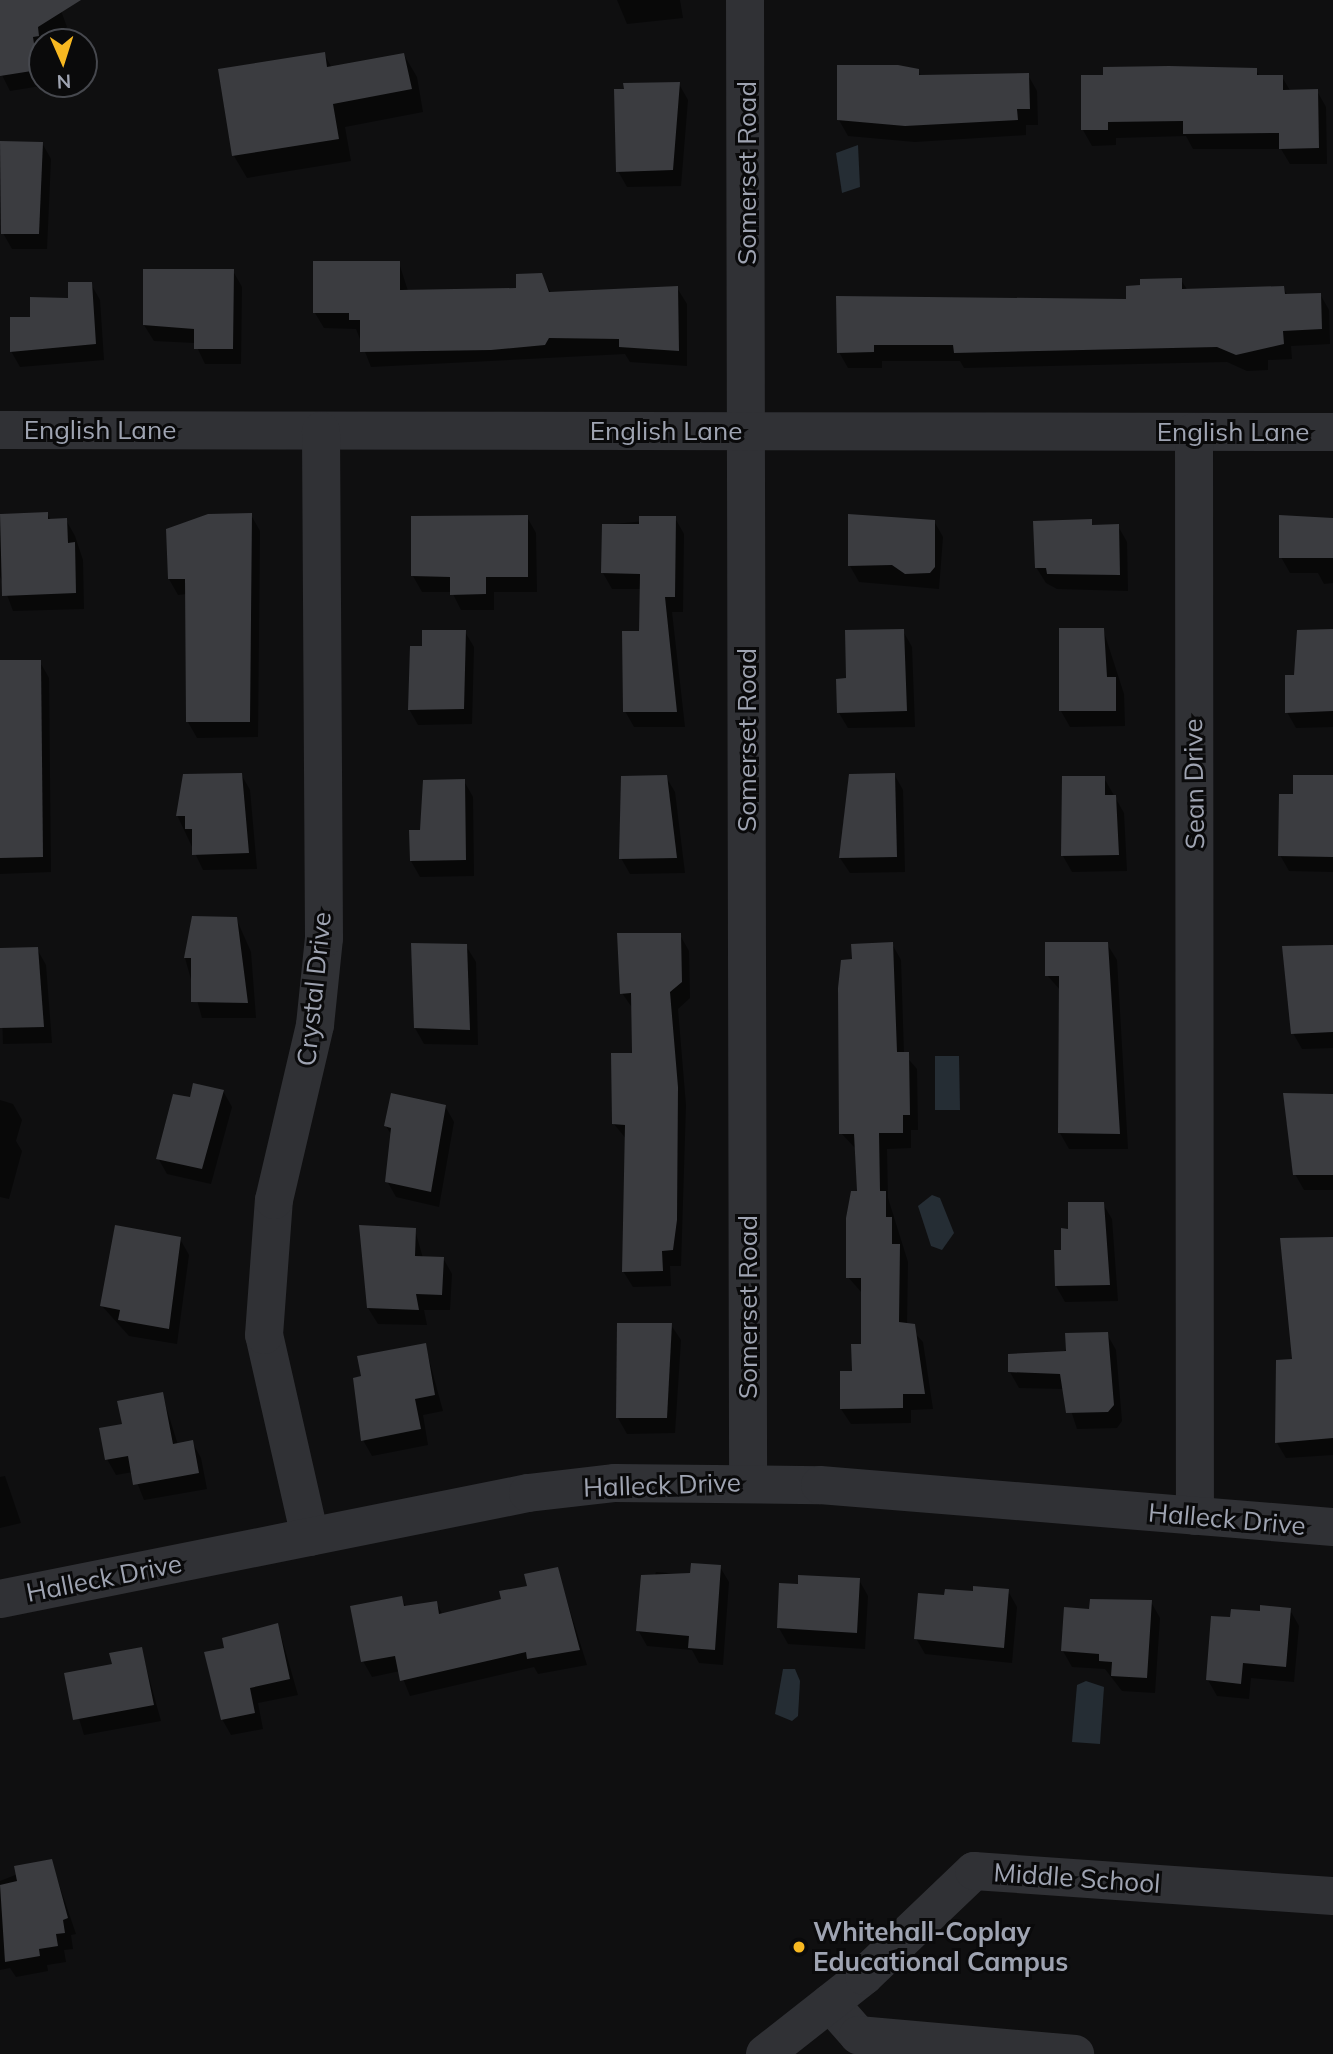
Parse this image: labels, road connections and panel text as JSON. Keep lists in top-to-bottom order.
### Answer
{
  "streets": {
    "street": [
      "Somerset Road",
      "English Lane",
      "Sean Drive",
      "Crystal Drive",
      "Halleck Drive",
      "Middle School"
    ]
  },
  "crossings": [
    ["Somerset Road", "English Lane"],
    ["Somerset Road", "Halleck Drive"],
    ["English Lane", "Sean Drive"],
    ["English Lane", "Crystal Drive"],
    ["Sean Drive", "Halleck Drive"],
    ["Crystal Drive", "Halleck Drive"]
  ],
  "places": ["Whitehall-Coplay Educational Campus"],
  "north": "bottom"
}
